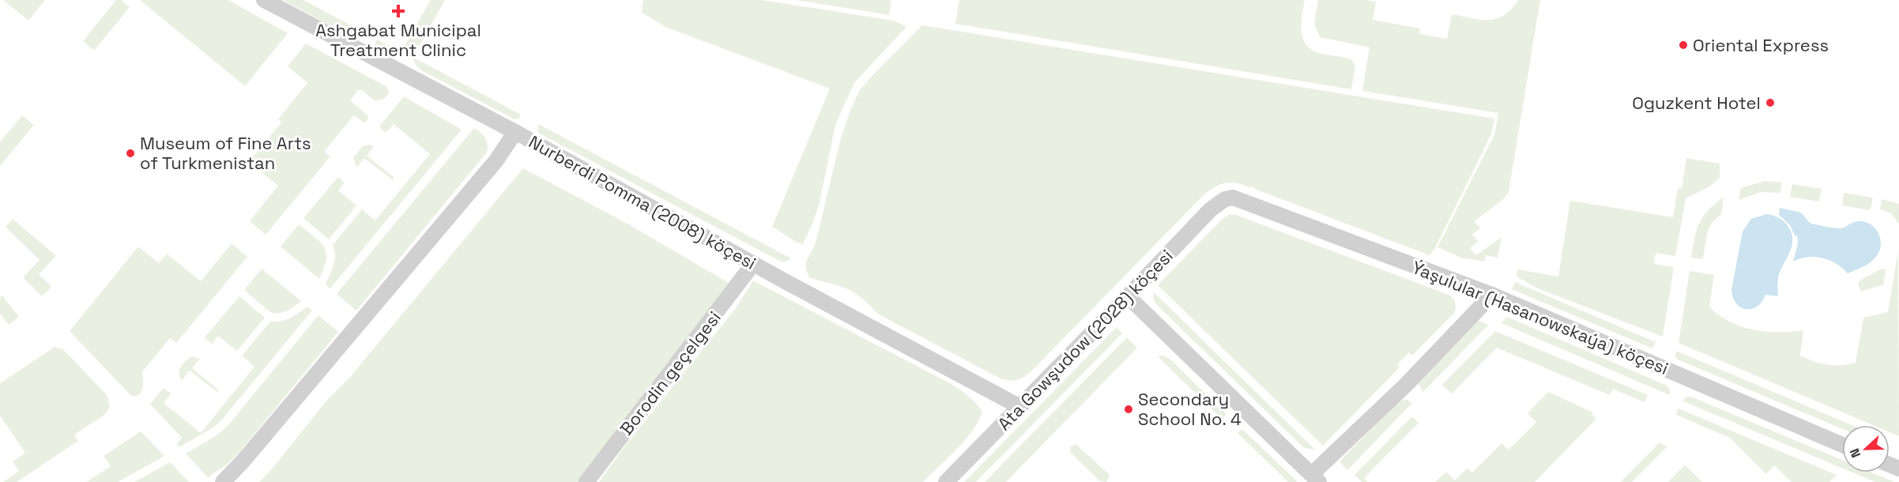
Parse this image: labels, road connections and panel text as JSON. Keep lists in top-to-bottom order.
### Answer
{
  "streets": {
    "street": [
      "Nurberdi Pomma (2008) köçesi",
      "Ýaşulular (Hasanowskaýa) köçesi",
      "Ata Gowşudow (2028) köçesi",
      "Borodin geçelgesi"
    ]
  },
  "crossings": [
    ["Nurberdi Pomma (2008) köçesi", "Ata Gowşudow (2028) köçesi"],
    ["Nurberdi Pomma (2008) köçesi", "Borodin geçelgesi"],
    ["Ýaşulular (Hasanowskaýa) köçesi", "Ata Gowşudow (2028) köçesi"]
  ],
  "places": {
    "health": ["Ashgabat Municipal Treatment Clinic"],
    "other": [
      "Oriental Express",
      "Oguzkent Hotel",
      "Museum of Fine Arts of Turkmenistan",
      "Secondary School No. 4"
    ]
  },
  "north": "left"
}
